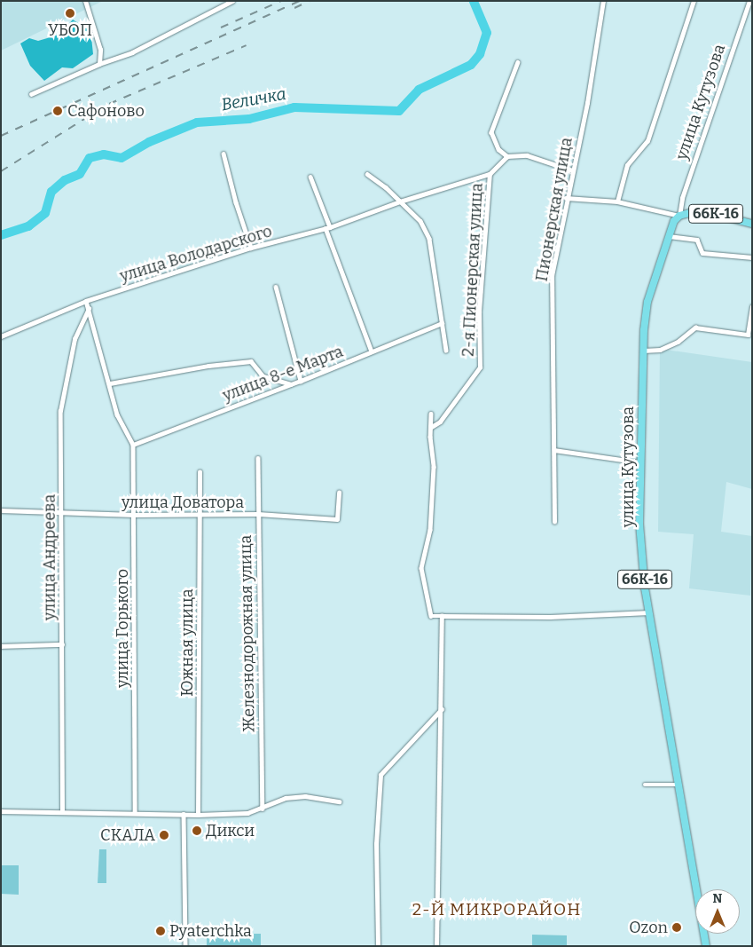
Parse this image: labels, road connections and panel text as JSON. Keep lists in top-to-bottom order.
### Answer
{
  "streets": {
    "main road": ["улица Кутузова", "66К-16"],
    "street": [
      "Пионерская улица",
      "улица Володарского",
      "2-я Пионерская улица",
      "улица 8-е Марта",
      "улица Доватора",
      "улица Андреева",
      "улица Горького",
      "Железнодорожная улица",
      "Южная улица"
    ]
  },
  "crossings": [
    ["улица Кутузова", "66К-16"],
    ["улица Володарского", "2-я Пионерская улица"],
    ["улица 8-е Марта", "улица Горького"],
    ["улица Доватора", "улица Андреева"],
    ["улица Доватора", "улица Горького"],
    ["улица Доватора", "Железнодорожная улица"],
    ["улица Доватора", "Южная улица"]
  ],
  "districts": ["2-Й МИКРОРАЙОН"],
  "water": ["Величка"],
  "places": [
    "УБОП",
    "Сафоново",
    "Дикси",
    "СКАЛА",
    "Ozon",
    "Pyaterchka"
  ],
  "north": "top"
}
